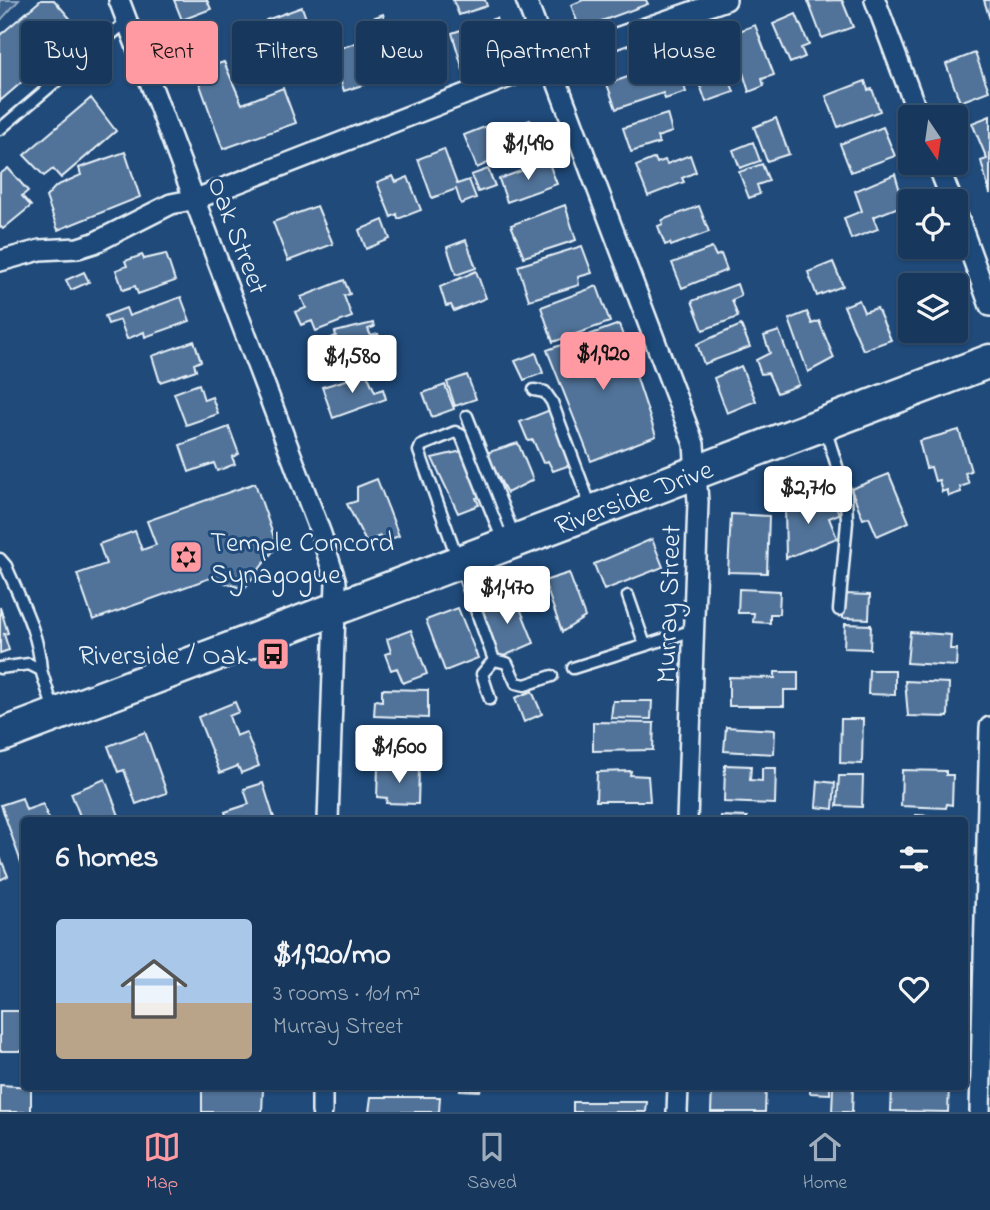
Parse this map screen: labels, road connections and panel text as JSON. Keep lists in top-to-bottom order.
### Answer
{
  "streets": {
    "main road": ["Riverside Drive"],
    "street": ["Oak Street", "Murray Street"]
  },
  "crossings": [
    ["Oak Street", "Riverside Drive"],
    ["Riverside Drive", "Murray Street"]
  ],
  "places": {
    "synagogue": ["Temple Concord Synagogue"],
    "bus stop": ["Riverside / Oak"]
  },
  "north": "bottom",
  "page": {
    "chip": [
      "Buy",
      "Rent",
      "Filters",
      "New",
      "Apartment",
      "House"
    ],
    "price": [
      "$1,490",
      "$1,920",
      "$1,580",
      "$2,710",
      "$1,470",
      "$1,600"
    ],
    "heading": "6 homes",
    "list": [
      {
        "name": "$1,920/mo",
        "note": "3 rooms · 101 m² · Murray Street"
      }
    ],
    "tabs": ["Map", "Saved", "Home"]
  }
}
